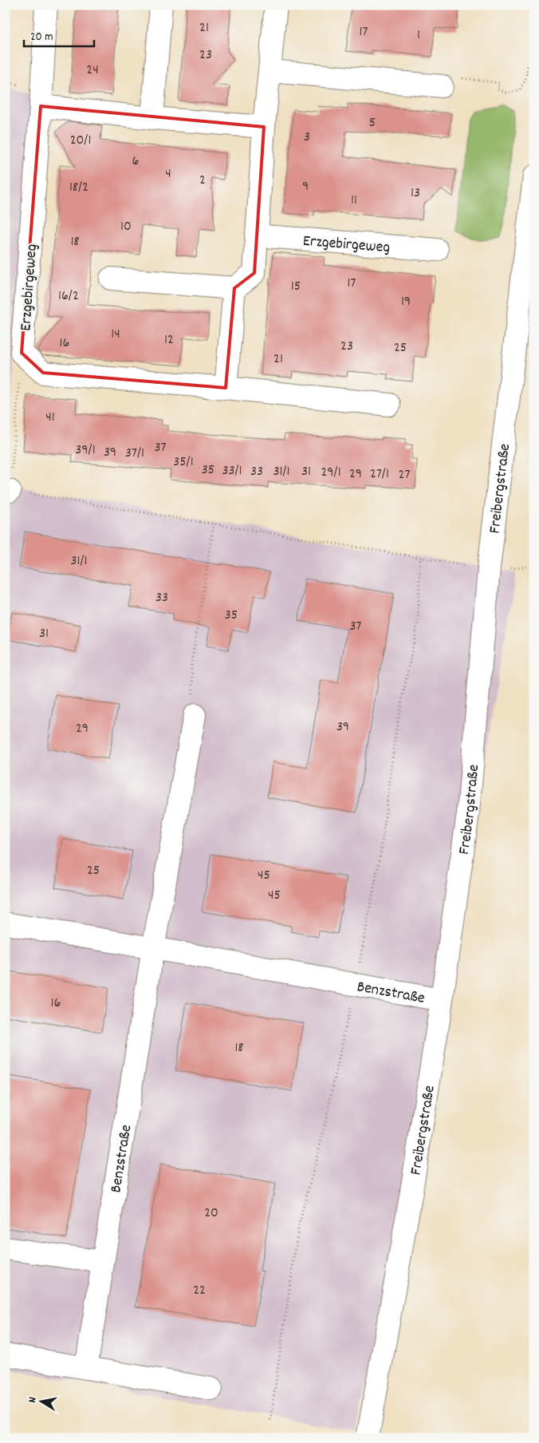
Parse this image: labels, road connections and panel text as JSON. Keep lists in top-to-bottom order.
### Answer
{
  "streets": {
    "street": ["Erzgebirgeweg", "Freibergstraße", "Benzstraße"]
  },
  "crossings": [
    ["Freibergstraße", "Benzstraße"]
  ],
  "house_numbers": [
    "21",
    "17",
    "1",
    "23",
    "24",
    "5",
    "3",
    "20/1",
    "6",
    "4",
    "2",
    "9",
    "18/2",
    "13",
    "11",
    "10",
    "18",
    "17",
    "15",
    "16/2",
    "19",
    "14",
    "12",
    "16",
    "23",
    "25",
    "21",
    "41",
    "37",
    "39/1",
    "39",
    "37/1",
    "35/1",
    "35",
    "33/1",
    "33",
    "31/1",
    "31",
    "29/1",
    "29",
    "27/1",
    "27",
    "31/1",
    "33",
    "35",
    "37",
    "31",
    "39",
    "29",
    "25",
    "45",
    "45",
    "16",
    "18",
    "20",
    "22"
  ],
  "scale_bar": "20 m",
  "north": "left"
}
